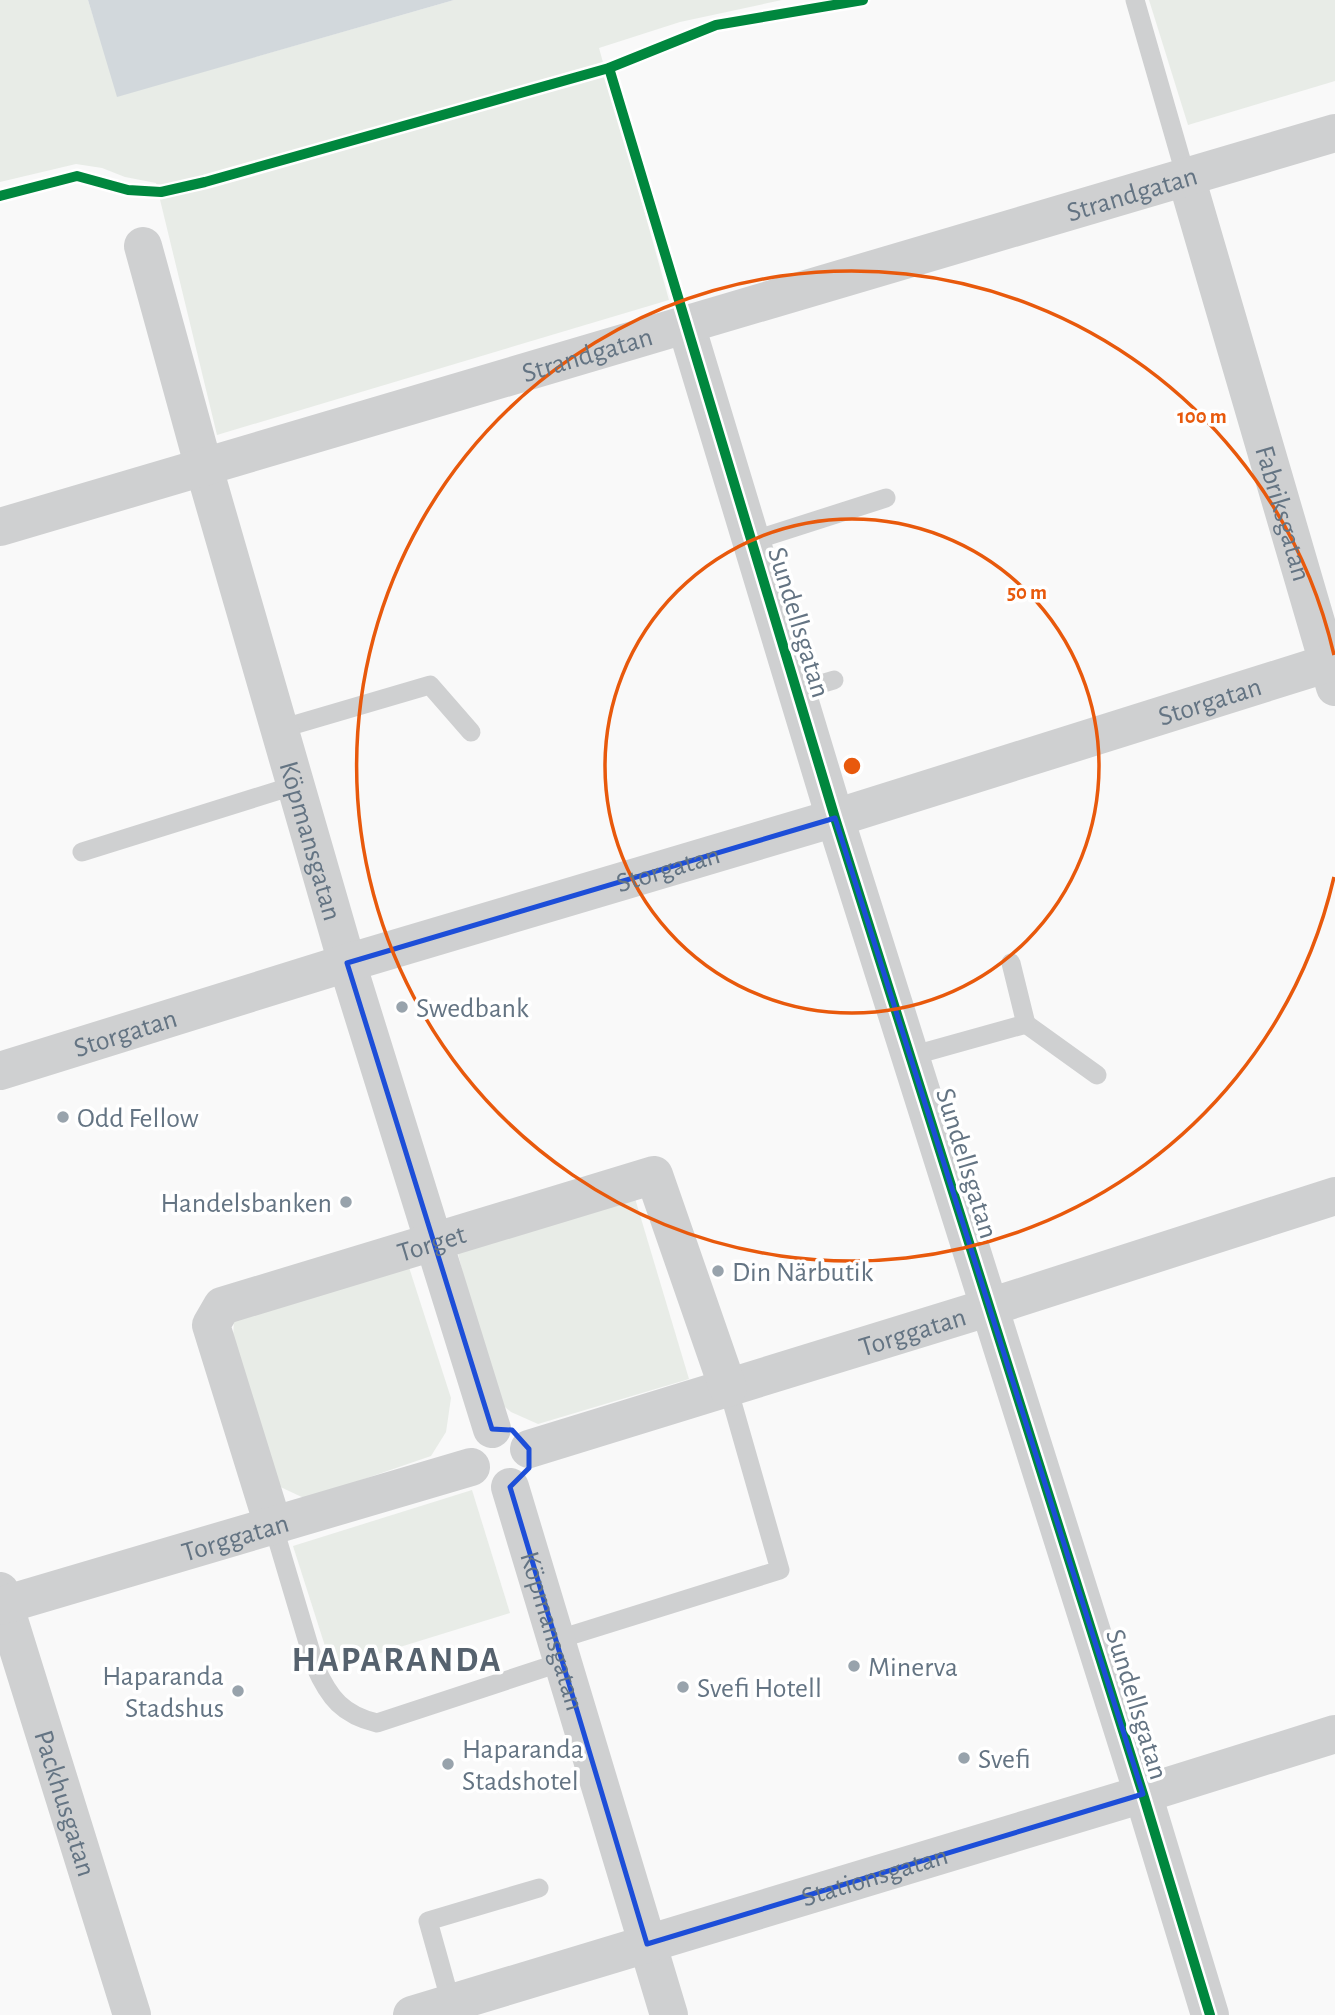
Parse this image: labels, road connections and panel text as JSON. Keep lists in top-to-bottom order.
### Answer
{
  "streets": {
    "street": [
      "Strandgatan",
      "Fabriksgatan",
      "Sundellsgatan",
      "Storgatan",
      "Köpmansgatan",
      "Torget",
      "Torggatan",
      "Packhusgatan",
      "Stationsgatan"
    ]
  },
  "crossings": [
    ["Strandgatan", "Fabriksgatan"],
    ["Strandgatan", "Sundellsgatan"],
    ["Strandgatan", "Köpmansgatan"],
    ["Fabriksgatan", "Storgatan"],
    ["Sundellsgatan", "Storgatan"],
    ["Sundellsgatan", "Torggatan"],
    ["Sundellsgatan", "Stationsgatan"],
    ["Storgatan", "Köpmansgatan"],
    ["Köpmansgatan", "Torget"],
    ["Köpmansgatan", "Torggatan"],
    ["Köpmansgatan", "Stationsgatan"],
    ["Torget", "Torggatan"],
    ["Torggatan", "Packhusgatan"]
  ],
  "districts": ["HAPARANDA"],
  "places": [
    "Swedbank",
    "Odd Fellow",
    "Handelsbanken",
    "Din Närbutik",
    "Minerva",
    "Svefi Hotell",
    "Haparanda Stadshus",
    "Svefi",
    "Haparanda Stadshotel"
  ],
  "rings": ["100 m", "50 m"]
}
